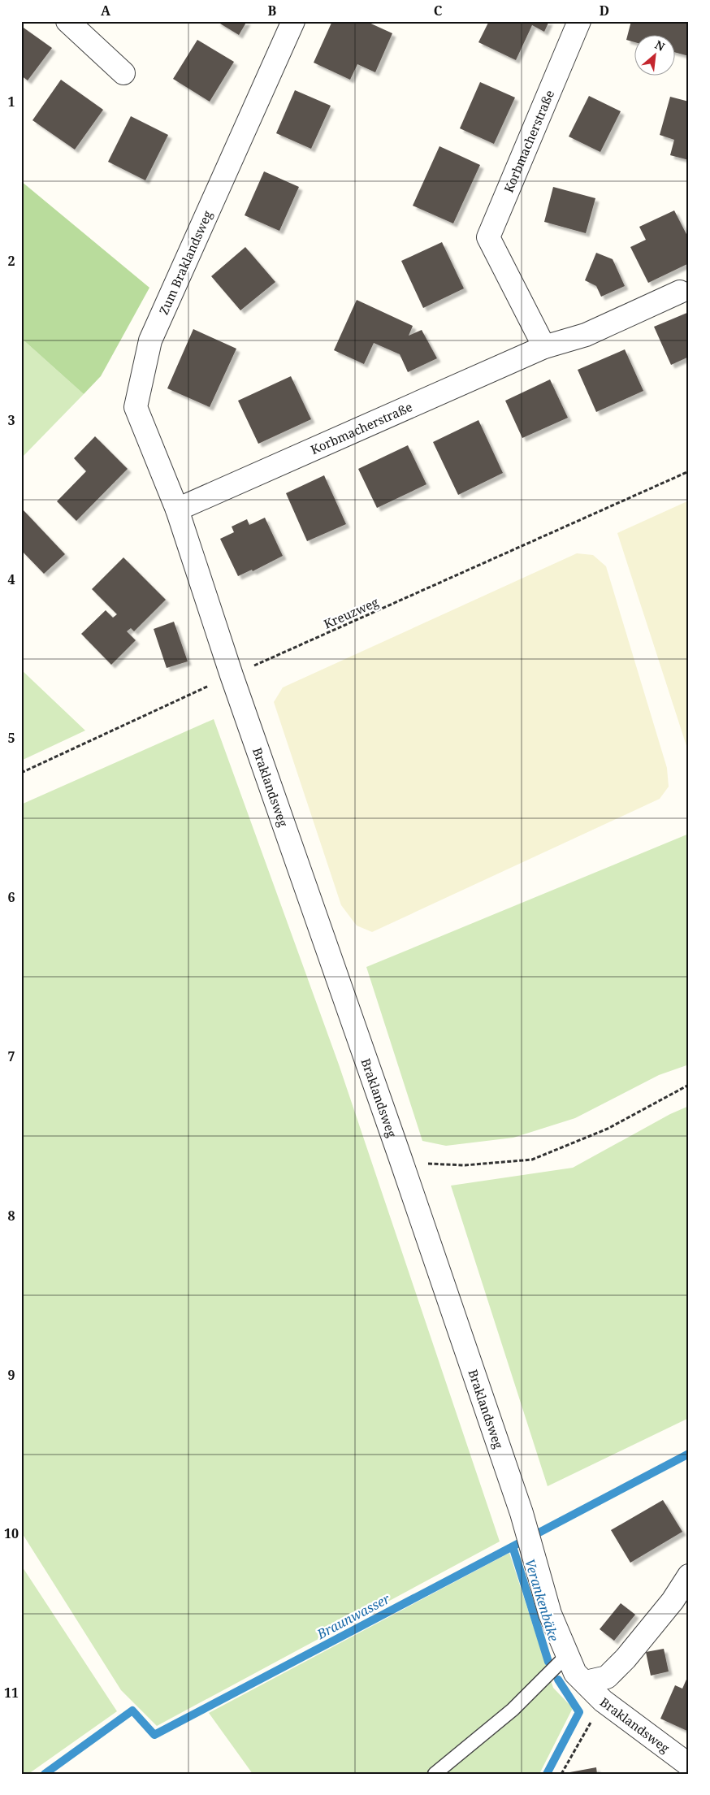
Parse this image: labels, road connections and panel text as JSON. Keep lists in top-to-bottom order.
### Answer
{
  "streets": {
    "street": ["Korbmacherstraße", "Zum Braklandsweg", "Braklandsweg"],
    "path": ["Kreuzweg"]
  },
  "crossings": [
    ["Korbmacherstraße", "Zum Braklandsweg"],
    ["Korbmacherstraße", "Braklandsweg"],
    ["Zum Braklandsweg", "Braklandsweg"],
    ["Kreuzweg", "Braklandsweg"]
  ],
  "water": ["Verankenbäke", "Braunwasser"],
  "north": "top right",
  "grid": {
    "columns": [
      "A",
      "B",
      "C",
      "D"
    ],
    "rows": [
      "1",
      "2",
      "3",
      "4",
      "5",
      "6",
      "7",
      "8",
      "9",
      "10",
      "11"
    ]
  }
}
